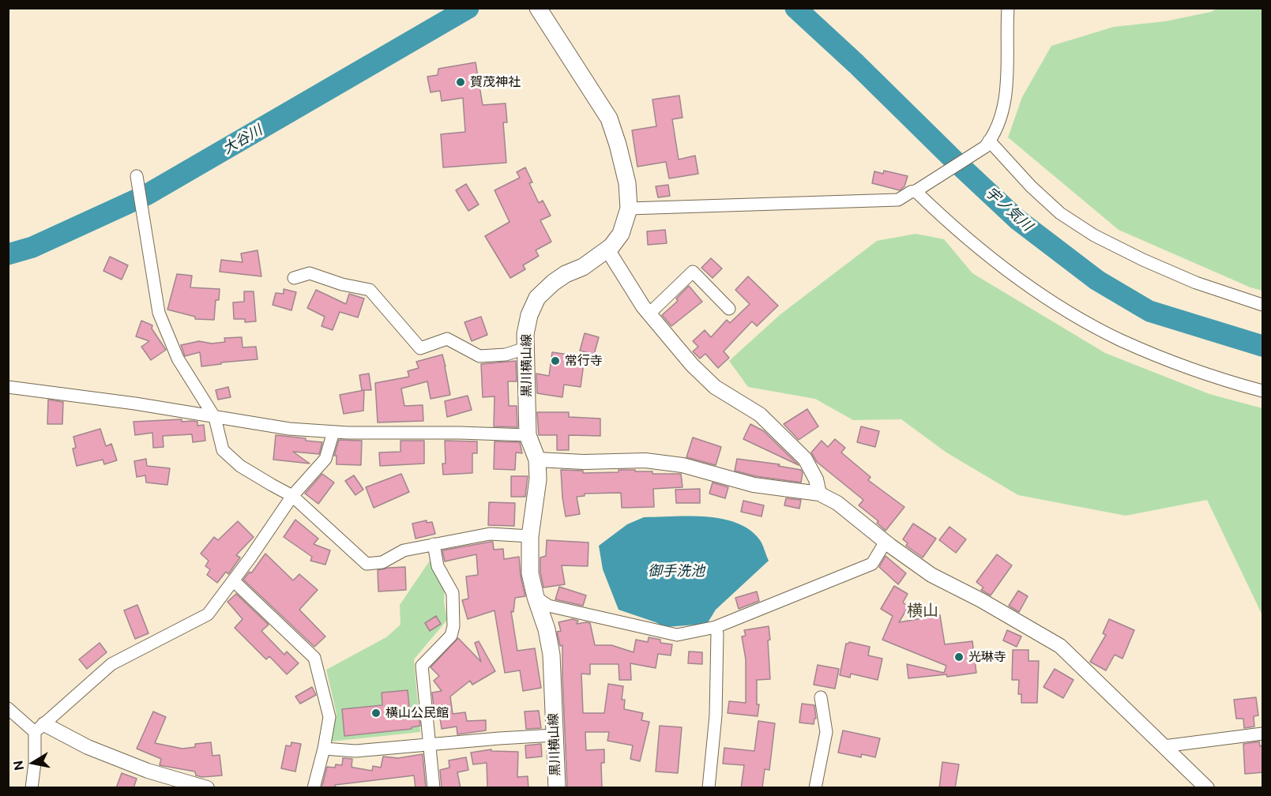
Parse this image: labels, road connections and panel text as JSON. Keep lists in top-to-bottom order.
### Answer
{
  "streets": {
    "main road": ["黒川横山線"]
  },
  "districts": ["横山"],
  "water": ["大谷川", "宇ノ気川", "御手洗池"],
  "places": [
    "賀茂神社",
    "常行寺",
    "光琳寺",
    "横山公民館"
  ],
  "north": "left"
}
